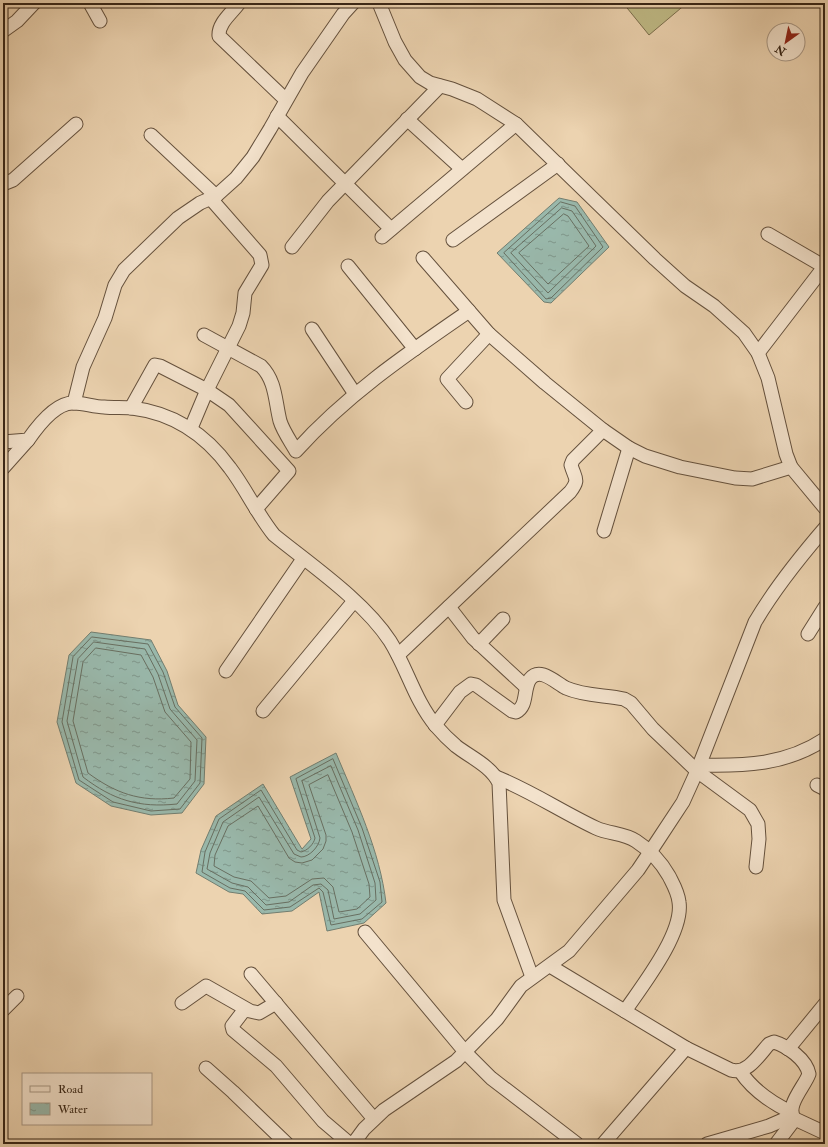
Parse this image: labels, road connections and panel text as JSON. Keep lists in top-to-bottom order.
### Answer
{
  "legend": ["Road", "Water"],
  "north": "bottom left"
}
